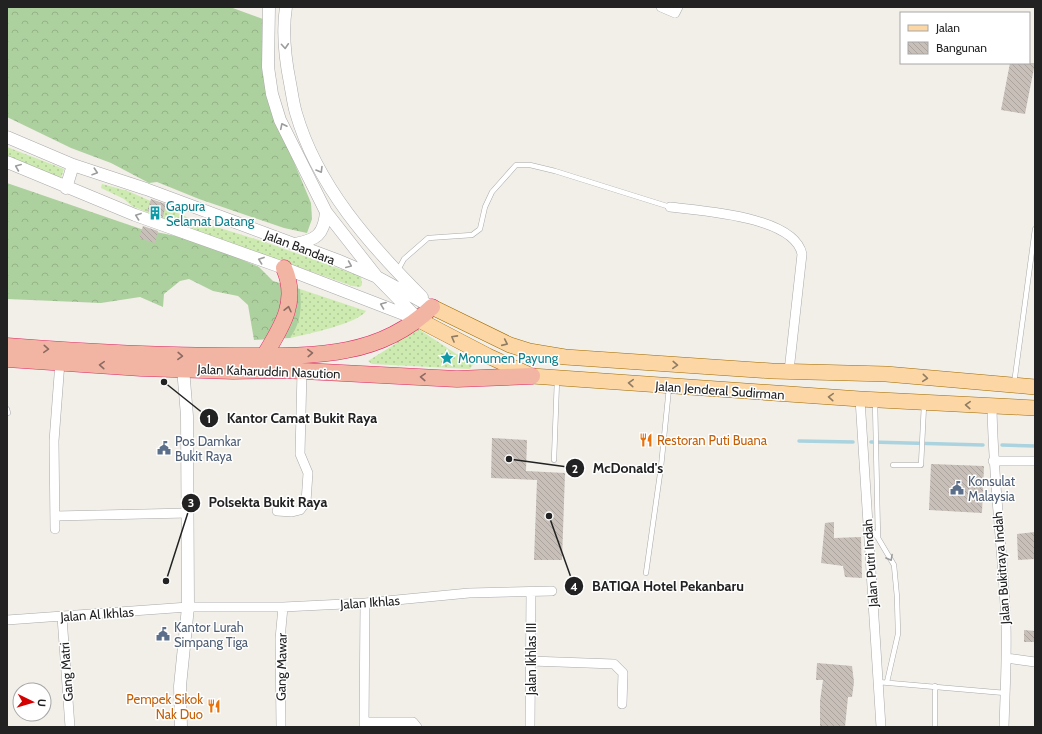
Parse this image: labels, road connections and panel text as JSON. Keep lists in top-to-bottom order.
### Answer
{
  "streets": {
    "highway": ["Jalan Kaharuddin Nasution"],
    "main road": ["Jalan Jenderal Sudirman"],
    "street": [
      "Jalan Bandara",
      "Jalan Putri Indah",
      "Jalan Bukitraya Indah",
      "Jalan Ikhlas",
      "Jalan Al Ikhlas",
      "Jalan Ikhlas III",
      "Gang Mawar",
      "Gang Matri"
    ]
  },
  "crossings": [
    ["Jalan Bandara", "Jalan Kaharuddin Nasution"],
    ["Jalan Bandara", "Jalan Jenderal Sudirman"],
    ["Jalan Kaharuddin Nasution", "Jalan Jenderal Sudirman"],
    ["Jalan Jenderal Sudirman", "Jalan Putri Indah"],
    ["Jalan Jenderal Sudirman", "Jalan Bukitraya Indah"],
    ["Jalan Ikhlas", "Jalan Al Ikhlas"],
    ["Jalan Ikhlas", "Jalan Ikhlas III"],
    ["Jalan Ikhlas", "Gang Mawar"],
    ["Jalan Al Ikhlas", "Gang Matri"]
  ],
  "places": {
    "building": ["Gapura Selamat Datang"],
    "place": ["Monumen Payung"],
    "other": [
      "Kantor Camat Bukit Raya",
      "McDonald's",
      "BATIQA Hotel Pekanbaru",
      "Polsekta Bukit Raya"
    ],
    "restaurant": ["Restoran Puti Buana", "Pempek Sikok Nak Duo"],
    "public building": ["Pos Damkar Bukit Raya", "Konsulat Malaysia", "Kantor Lurah Simpang Tiga"]
  },
  "legend": ["Jalan", "Bangunan"],
  "north": "right"
}
